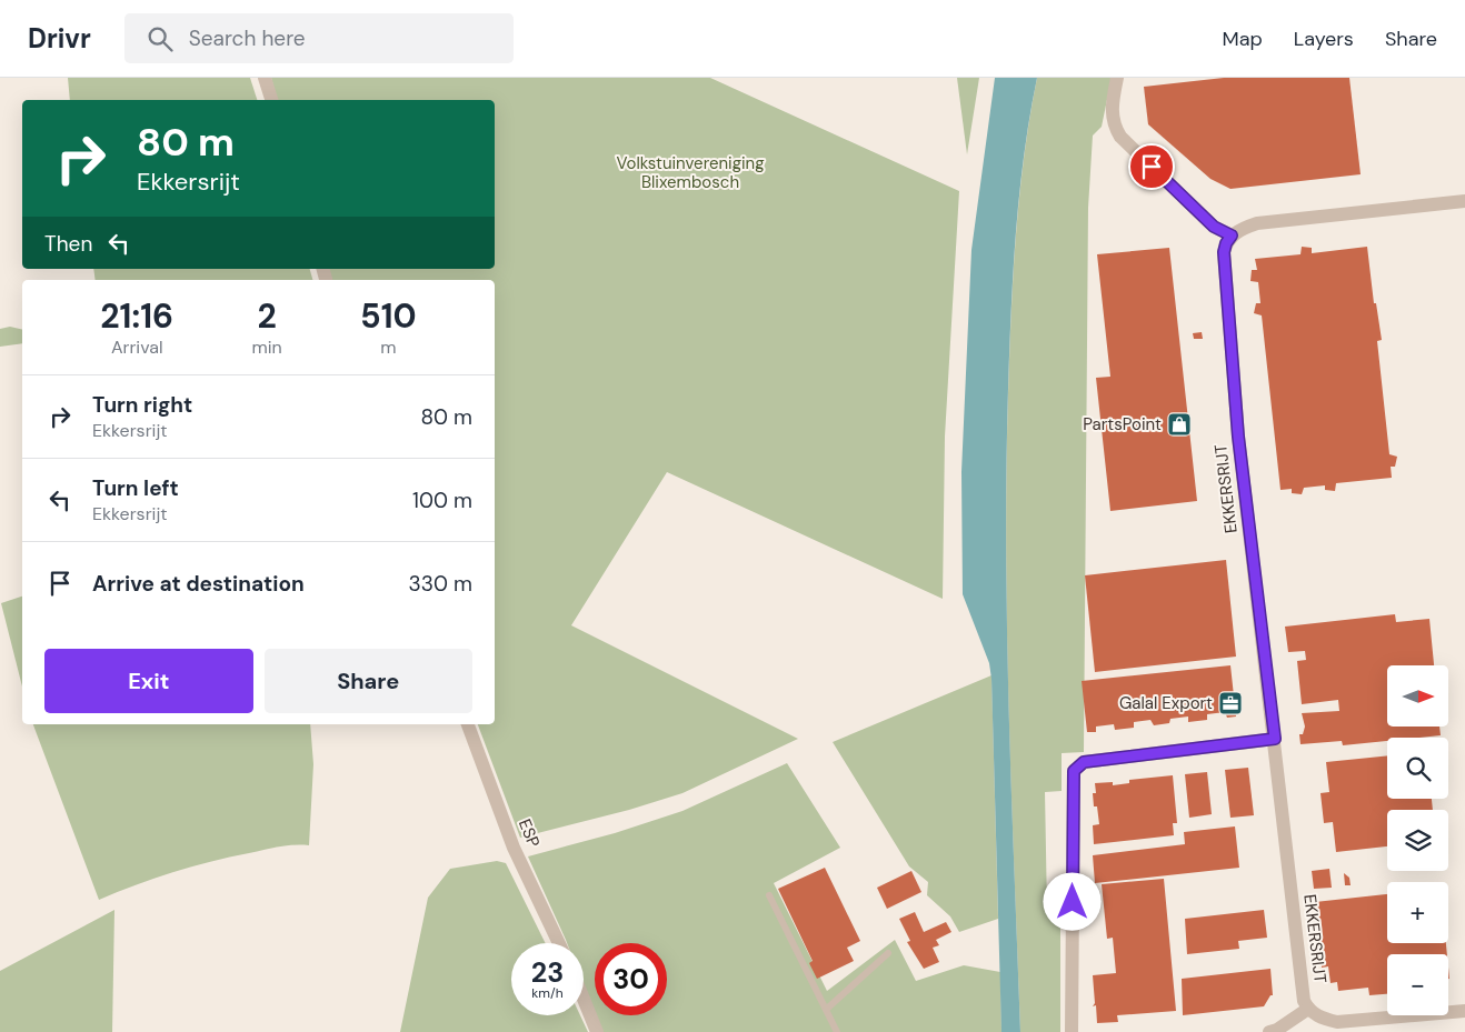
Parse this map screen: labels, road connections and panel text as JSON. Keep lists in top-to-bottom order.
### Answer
{
  "streets": {
    "street": ["EKKERSRIJT", "ESP"]
  },
  "parks": ["Volkstuinvereniging Blixembosch"],
  "places": {
    "shop": ["PartsPoint"],
    "office": ["Galal Export"]
  },
  "north": "right",
  "page": {
    "header": "Drivr",
    "search": "Search here",
    "nav": ["Map", "Layers", "Share"],
    "turn": ["80 m", "Ekkersrijt"],
    "then": "Then",
    "eta": [
      "21:16",
      "Arrival",
      "2",
      "min",
      "510",
      "m"
    ],
    "list": [
      {
        "name": "Turn right",
        "note": "Ekkersrijt",
        "value": "80 m"
      },
      {
        "name": "Turn left",
        "note": "Ekkersrijt",
        "value": "100 m"
      },
      {
        "name": "Arrive at destination",
        "value": "330 m"
      }
    ],
    "buttons": ["Exit", "Share"],
    "map_buttons": ["+", "−"],
    "speed": "23 km/h",
    "limit": "30"
  }
}
